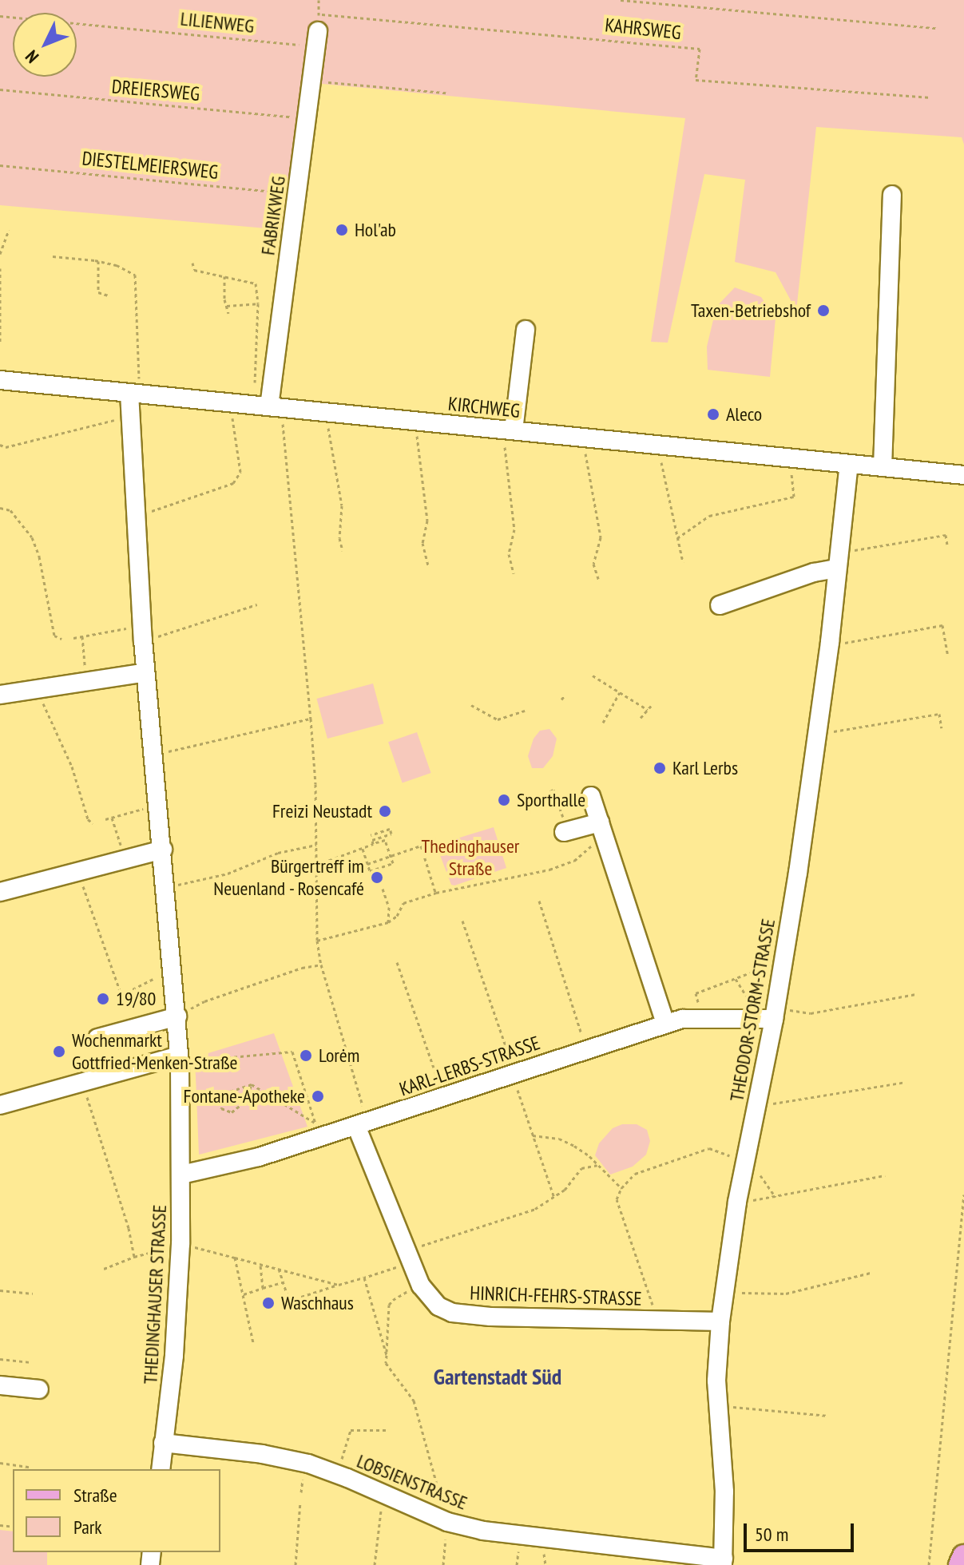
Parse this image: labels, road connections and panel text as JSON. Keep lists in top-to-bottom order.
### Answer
{
  "streets": {
    "street": [
      "FABRIKWEG",
      "KIRCHWEG",
      "THEODOR-STORM-STRASSE",
      "KARL-LERBS-STRASSE",
      "THEDINGHAUSER STRASSE",
      "HINRICH-FEHRS-STRASSE",
      "LOBSIENSTRASSE"
    ],
    "path": [
      "LILIENWEG",
      "KAHRSWEG",
      "DREIERSWEG",
      "DIESTELMEIERSWEG"
    ]
  },
  "crossings": [
    ["LILIENWEG", "KAHRSWEG"],
    ["LILIENWEG", "FABRIKWEG"],
    ["KAHRSWEG", "FABRIKWEG"],
    ["DREIERSWEG", "FABRIKWEG"],
    ["DIESTELMEIERSWEG", "FABRIKWEG"],
    ["FABRIKWEG", "KIRCHWEG"],
    ["KIRCHWEG", "THEODOR-STORM-STRASSE"],
    ["KIRCHWEG", "THEDINGHAUSER STRASSE"],
    ["THEODOR-STORM-STRASSE", "KARL-LERBS-STRASSE"],
    ["THEODOR-STORM-STRASSE", "HINRICH-FEHRS-STRASSE"],
    ["THEODOR-STORM-STRASSE", "LOBSIENSTRASSE"],
    ["KARL-LERBS-STRASSE", "THEDINGHAUSER STRASSE"],
    ["KARL-LERBS-STRASSE", "HINRICH-FEHRS-STRASSE"],
    ["THEDINGHAUSER STRASSE", "LOBSIENSTRASSE"]
  ],
  "districts": ["Gartenstadt Süd"],
  "parks": ["Thedinghauser Straße"],
  "places": [
    "Hol'ab",
    "Taxen-Betriebshof",
    "Aleco",
    "Karl Lerbs",
    "Sporthalle",
    "Freizi Neustadt",
    "Bürgertreff im Neuenland - Rosencafé",
    "19/80",
    "Wochenmarkt Gottfried-Menken-Straße",
    "Lorėm",
    "Fontane-Apotheke",
    "Waschhaus"
  ],
  "legend": ["Straße", "Park"],
  "scale_bar": "50 m",
  "north": "bottom left"
}
